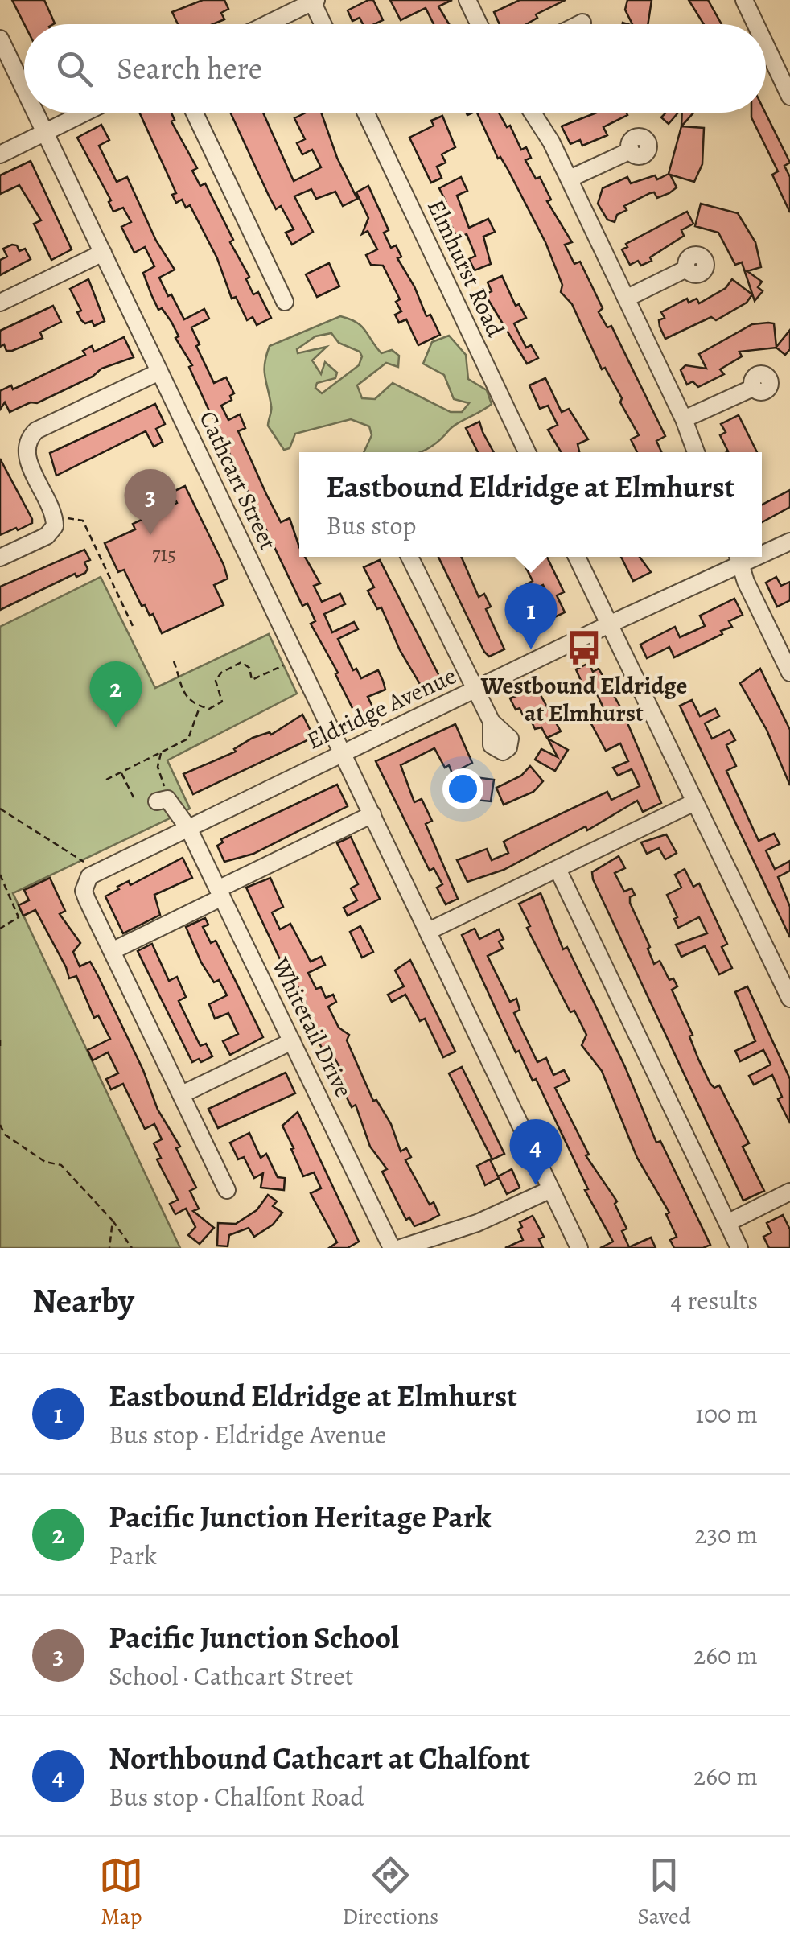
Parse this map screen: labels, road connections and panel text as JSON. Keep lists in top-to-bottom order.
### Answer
{
  "streets": {
    "street": [
      "Elmhurst Road",
      "Cathcart Street",
      "Eldridge Avenue",
      "Whitetail Drive"
    ]
  },
  "crossings": [
    ["Cathcart Street", "Eldridge Avenue"],
    ["Eldridge Avenue", "Whitetail Drive"]
  ],
  "places": {
    "bus stop": ["Westbound Eldridge at Elmhurst"]
  },
  "house_numbers": ["715"],
  "page": {
    "search": "Search here",
    "popup": ["Eastbound Eldridge at Elmhurst", "Bus stop"],
    "pins": [
      "3",
      "1",
      "2",
      "4"
    ],
    "heading": ["Nearby", "4 results"],
    "list": [
      {
        "mark": "1",
        "name": "Eastbound Eldridge at Elmhurst",
        "note": "Bus stop · Eldridge Avenue",
        "value": "100 m"
      },
      {
        "mark": "2",
        "name": "Pacific Junction Heritage Park",
        "note": "Park",
        "value": "230 m"
      },
      {
        "mark": "3",
        "name": "Pacific Junction School",
        "note": "School · Cathcart Street",
        "value": "260 m"
      },
      {
        "mark": "4",
        "name": "Northbound Cathcart at Chalfont",
        "note": "Bus stop · Chalfont Road",
        "value": "260 m"
      }
    ],
    "nav": ["Map", "Directions", "Saved"]
  }
}
